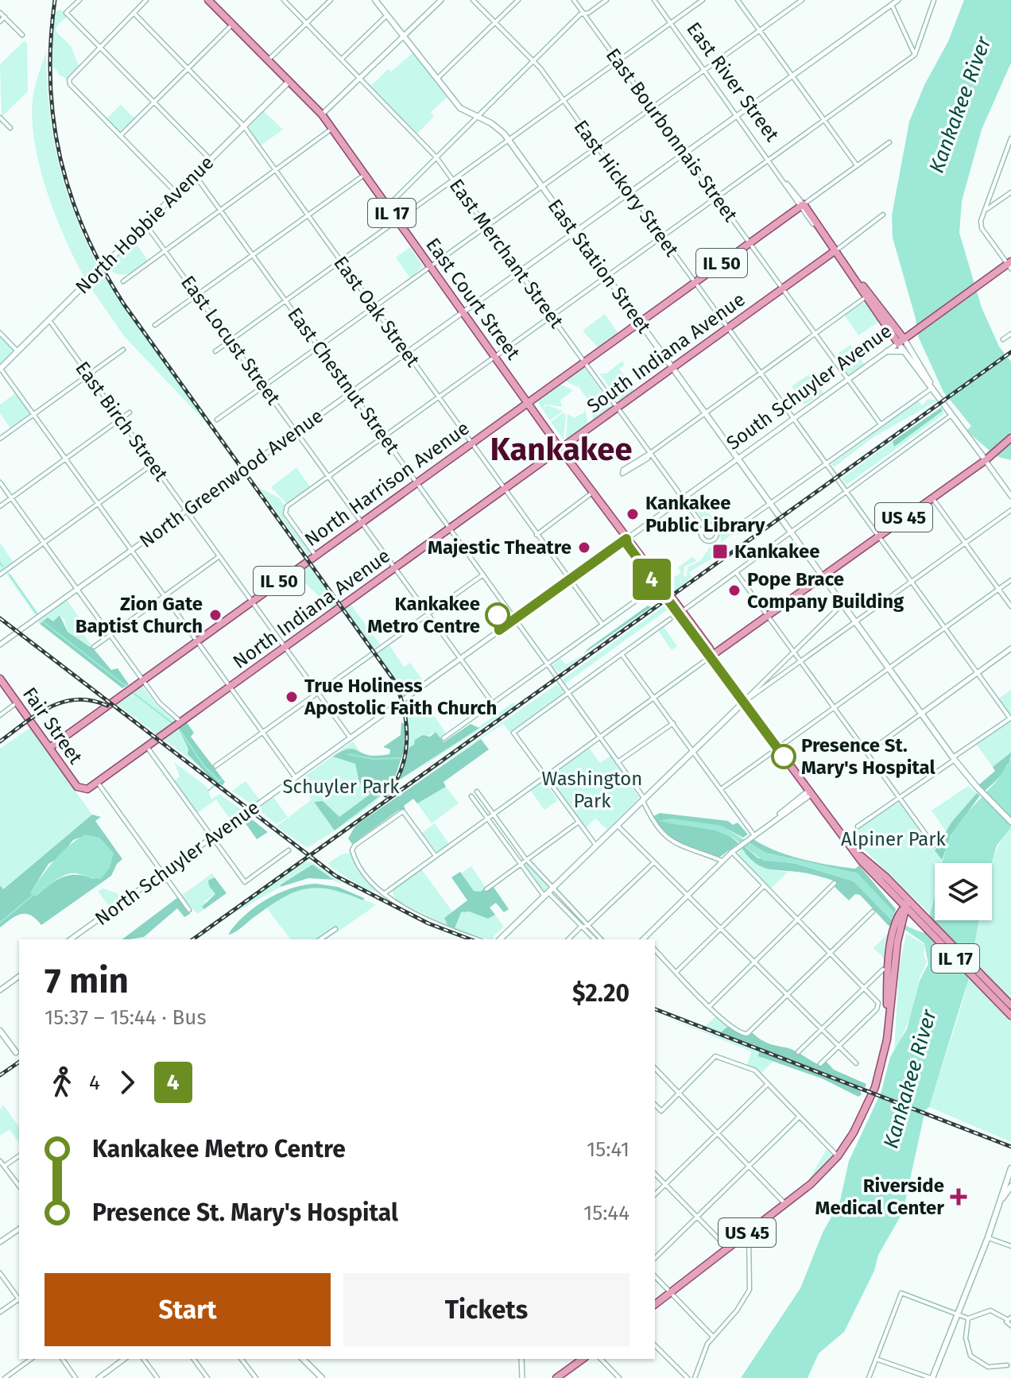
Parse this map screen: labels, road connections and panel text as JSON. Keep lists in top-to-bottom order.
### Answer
{
  "streets": {
    "main road": [
      "East River Street",
      "IL 17",
      "North Hobbie Avenue",
      "IL 50",
      "East Station Street",
      "East Court Street",
      "South Indiana Avenue",
      "South Schuyler Avenue",
      "North Harrison Avenue",
      "US 45",
      "North Indiana Avenue",
      "Fair Street"
    ],
    "street": [
      "East Bourbonnais Street",
      "East Hickory Street",
      "East Merchant Street",
      "East Oak Street",
      "East Locust Street",
      "East Chestnut Street",
      "East Birch Street",
      "North Greenwood Avenue",
      "North Schuyler Avenue"
    ]
  },
  "crossings": [
    ["East River Street", "IL 50"],
    ["East River Street", "South Indiana Avenue"],
    ["East River Street", "South Schuyler Avenue"],
    ["East River Street", "North Greenwood Avenue"],
    ["East Bourbonnais Street", "IL 50"],
    ["East Bourbonnais Street", "South Indiana Avenue"],
    ["East Bourbonnais Street", "South Schuyler Avenue"],
    ["East Bourbonnais Street", "North Greenwood Avenue"],
    ["East Hickory Street", "IL 50"],
    ["East Hickory Street", "South Indiana Avenue"],
    ["East Hickory Street", "South Schuyler Avenue"],
    ["East Hickory Street", "North Greenwood Avenue"],
    ["East Hickory Street", "US 45"],
    ["IL 17", "East Court Street"],
    ["IL 17", "US 45"],
    ["North Hobbie Avenue", "East Court Street"],
    ["North Hobbie Avenue", "East Oak Street"],
    ["North Hobbie Avenue", "East Locust Street"],
    ["North Hobbie Avenue", "East Chestnut Street"],
    ["North Hobbie Avenue", "East Birch Street"],
    ["East Merchant Street", "IL 50"],
    ["East Merchant Street", "South Indiana Avenue"],
    ["East Merchant Street", "South Schuyler Avenue"],
    ["East Merchant Street", "North Greenwood Avenue"],
    ["IL 50", "East Station Street"],
    ["IL 50", "East Court Street"],
    ["IL 50", "North Harrison Avenue"],
    ["East Station Street", "South Indiana Avenue"],
    ["East Station Street", "South Schuyler Avenue"],
    ["East Station Street", "North Greenwood Avenue"],
    ["East Station Street", "US 45"],
    ["East Court Street", "South Indiana Avenue"],
    ["East Court Street", "South Schuyler Avenue"],
    ["East Court Street", "North Greenwood Avenue"],
    ["East Court Street", "North Harrison Avenue"],
    ["East Court Street", "North Indiana Avenue"],
    ["East Court Street", "North Schuyler Avenue"],
    ["East Oak Street", "North Greenwood Avenue"],
    ["East Oak Street", "North Harrison Avenue"],
    ["East Oak Street", "North Indiana Avenue"],
    ["East Oak Street", "North Schuyler Avenue"],
    ["East Locust Street", "North Greenwood Avenue"],
    ["East Locust Street", "North Harrison Avenue"],
    ["East Locust Street", "North Indiana Avenue"],
    ["East Locust Street", "North Schuyler Avenue"],
    ["South Indiana Avenue", "North Indiana Avenue"],
    ["East Chestnut Street", "North Greenwood Avenue"],
    ["East Chestnut Street", "North Harrison Avenue"],
    ["East Chestnut Street", "North Indiana Avenue"],
    ["East Chestnut Street", "North Schuyler Avenue"],
    ["South Schuyler Avenue", "North Schuyler Avenue"],
    ["East Birch Street", "North Greenwood Avenue"],
    ["East Birch Street", "North Harrison Avenue"],
    ["East Birch Street", "North Indiana Avenue"],
    ["East Birch Street", "North Schuyler Avenue"],
    ["North Harrison Avenue", "Fair Street"],
    ["North Indiana Avenue", "Fair Street"]
  ],
  "districts": ["Kankakee"],
  "water": ["Kankakee River"],
  "parks": ["Washington Park", "Schuyler Park", "Alpiner Park"],
  "places": {
    "other": [
      "Kankakee Public Library",
      "Majestic Theatre",
      "Pope Brace Company Building",
      "Zion Gate Baptist Church",
      "Kankakee Metro Centre",
      "True Holiness Apostolic Faith Church",
      "Presence St. Mary's Hospital"
    ],
    "transit": ["Kankakee"],
    "health": ["Riverside Medical Center"]
  },
  "lines": ["bus line 4"],
  "page": {
    "on_map": "4",
    "heading": ["7 min", "15:37 – 15:44 · Bus", "$2.20"],
    "legs": ["4", "4"],
    "list": [
      {
        "name": "Kankakee Metro Centre",
        "value": "15:41"
      },
      {
        "name": "Presence St. Mary's Hospital",
        "value": "15:44"
      }
    ],
    "buttons": ["Start", "Tickets"]
  }
}
